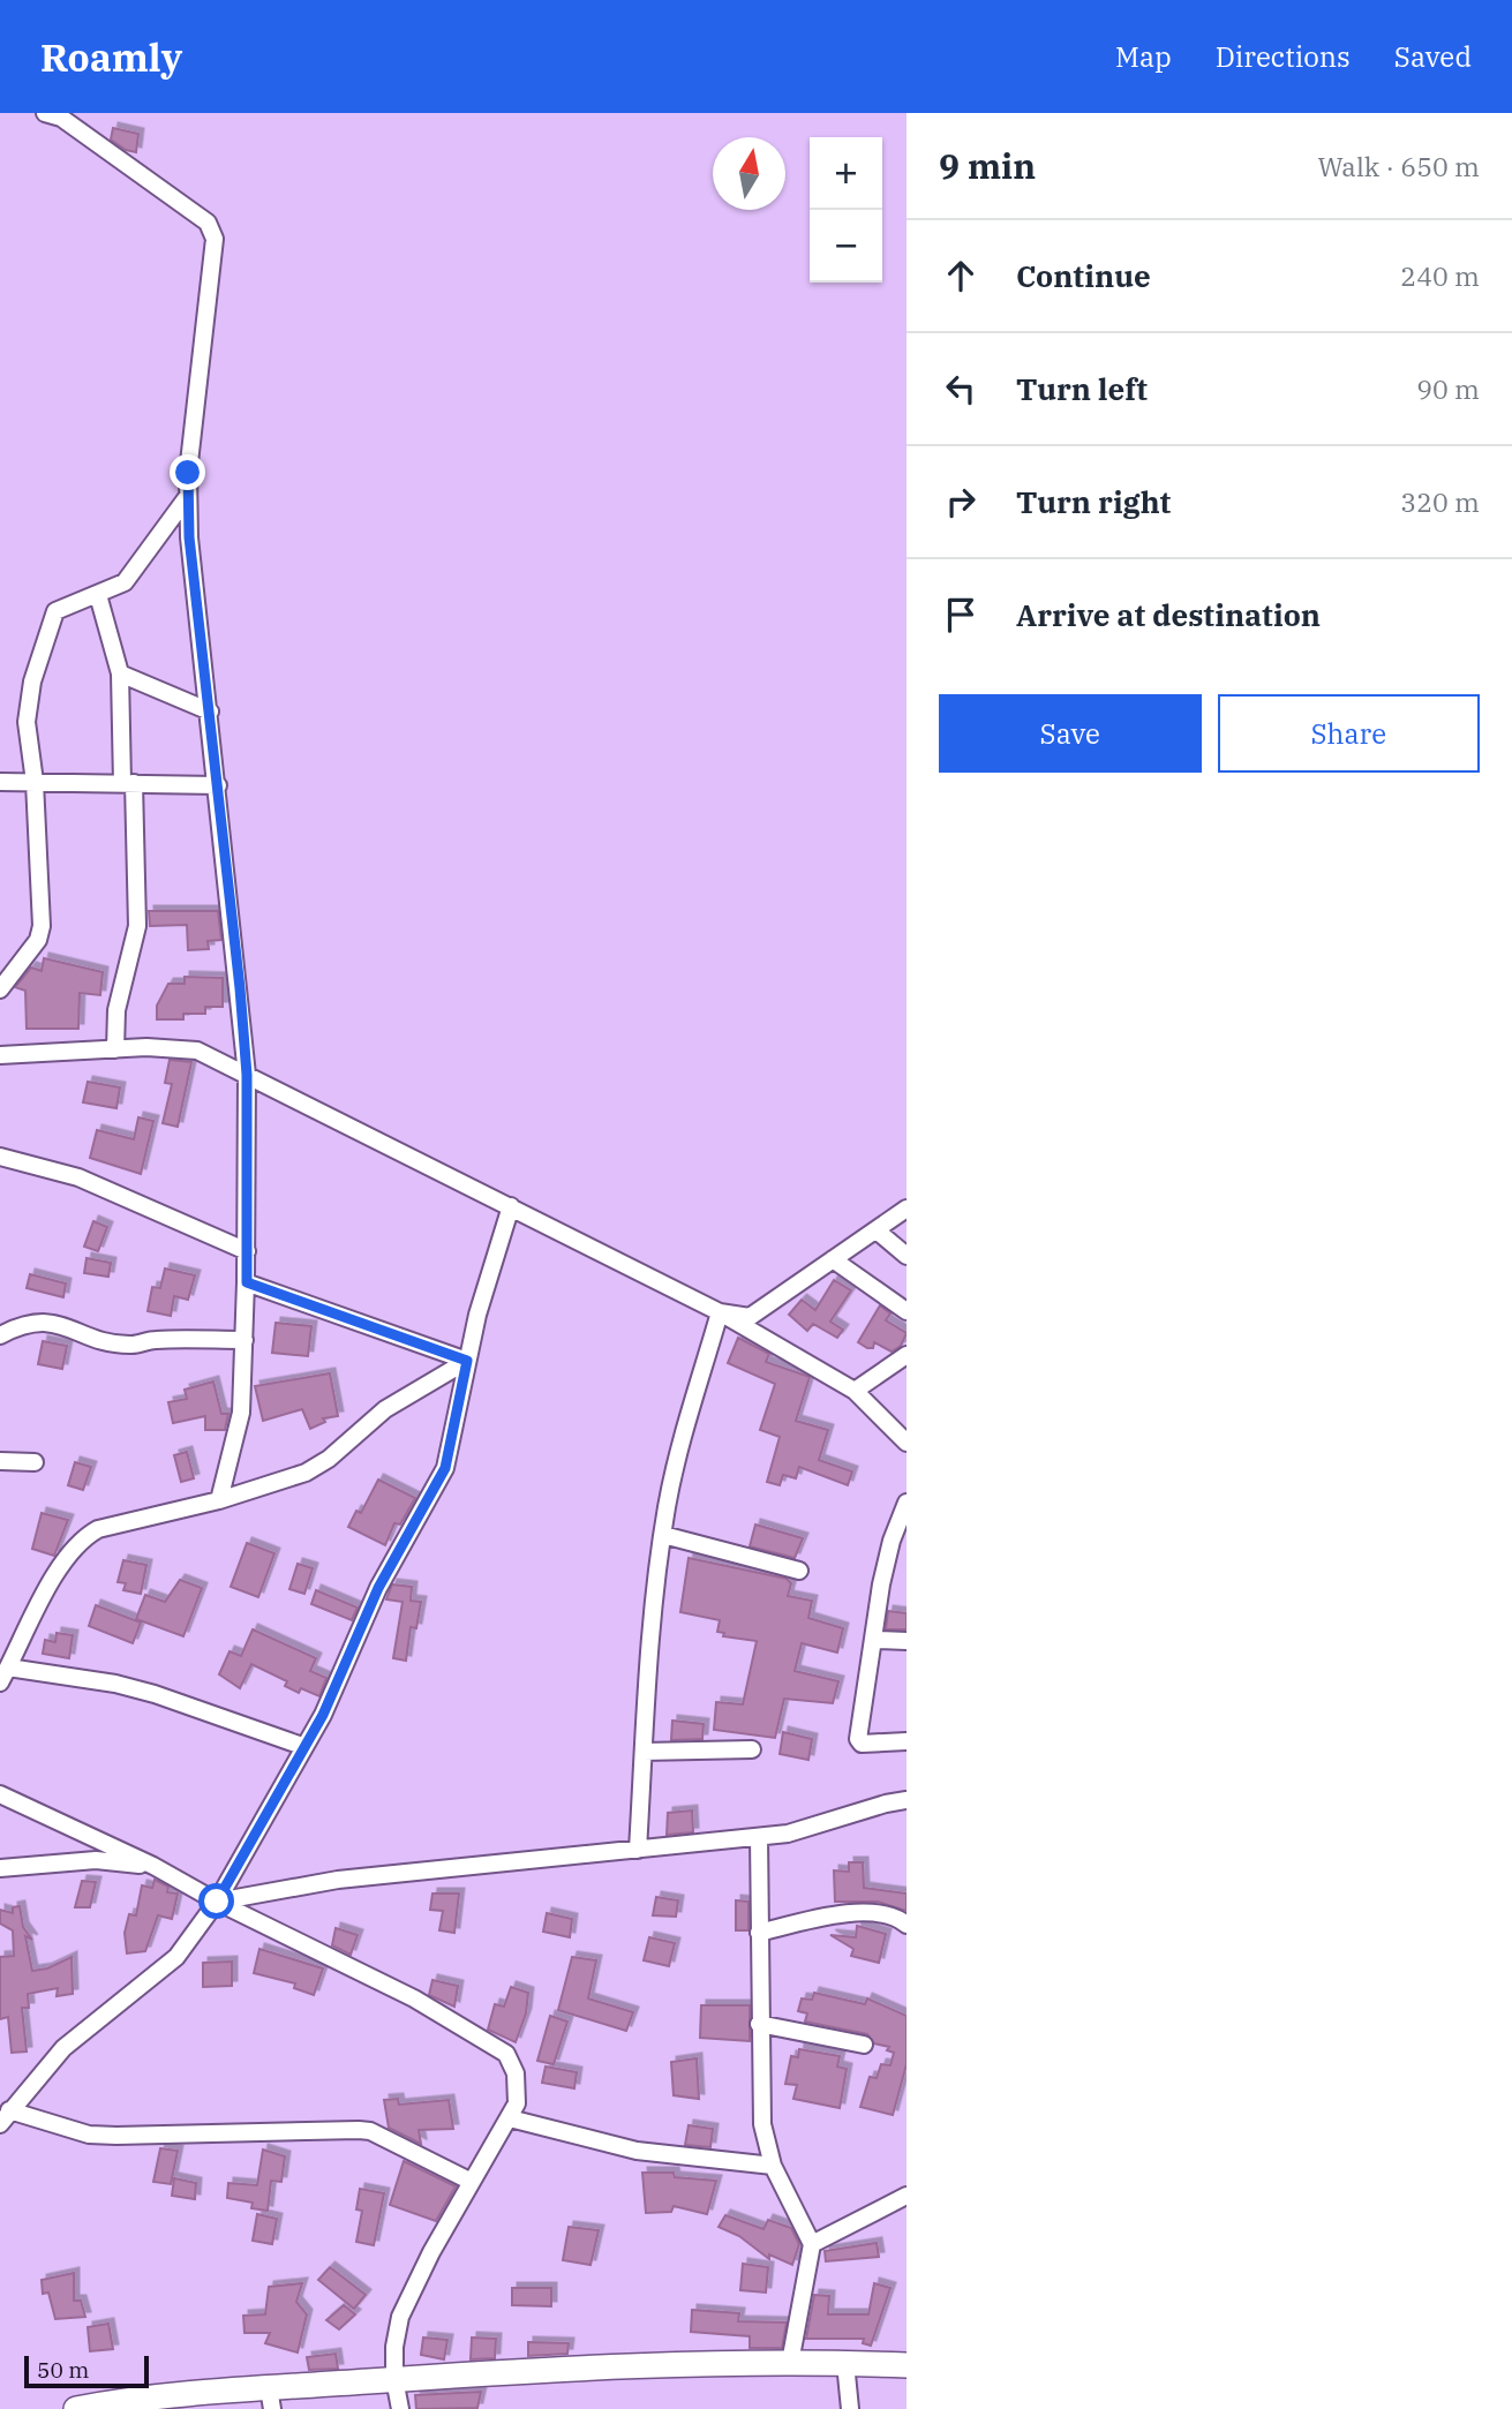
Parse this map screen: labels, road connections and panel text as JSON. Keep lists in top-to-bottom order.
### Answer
{
  "scale_bar": "50 m",
  "north": "top",
  "page": {
    "header": "Roamly",
    "nav": ["Map", "Directions", "Saved"],
    "heading": ["9 min", "Walk · 650 m"],
    "map_buttons": ["+", "−"],
    "list": [
      ["Continue", "240 m"],
      ["Turn left", "90 m"],
      ["Turn right", "320 m"],
      "Arrive at destination"
    ],
    "buttons": ["Save", "Share"],
    "scale": "50 m"
  }
}
